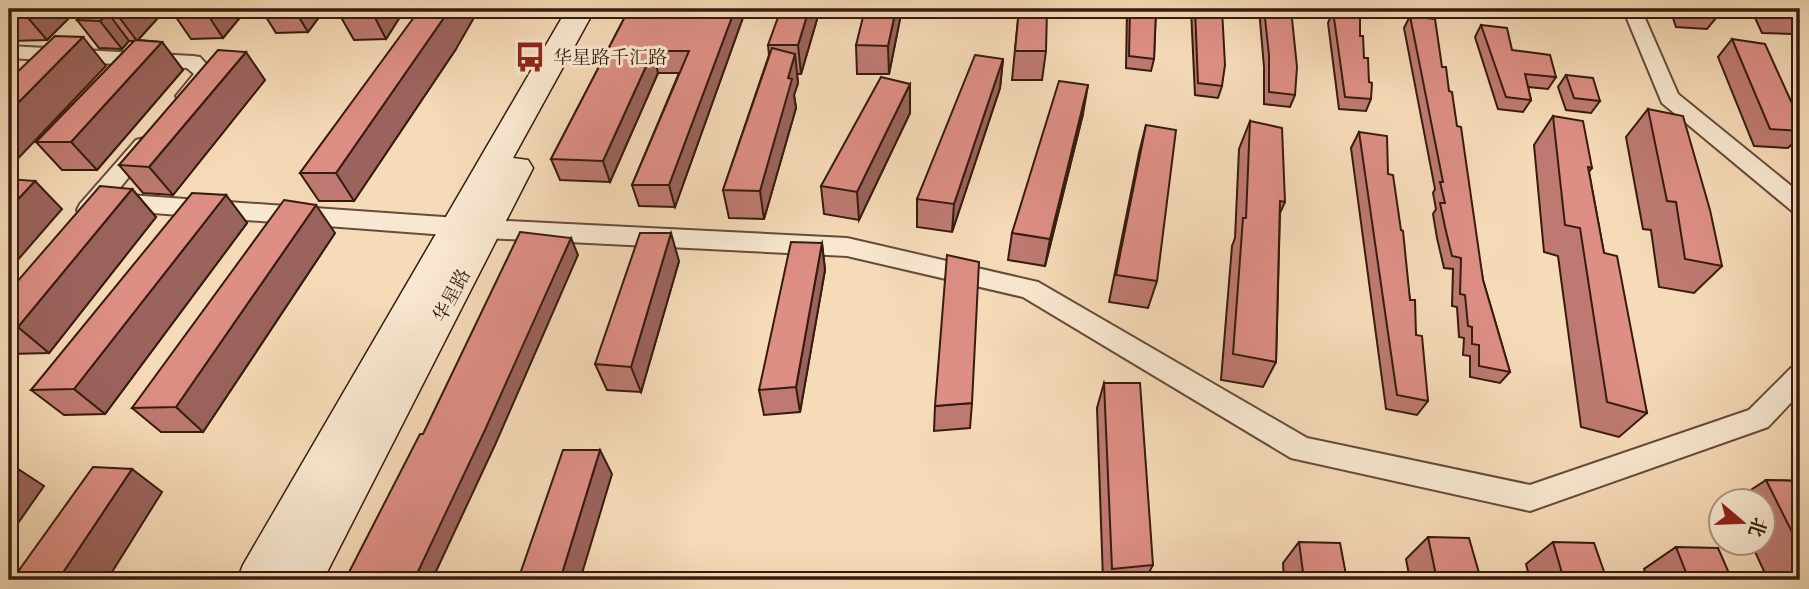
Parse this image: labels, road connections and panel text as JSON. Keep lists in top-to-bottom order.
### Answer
{
  "streets": {
    "street": ["华星路"]
  },
  "places": {
    "bus stop": ["华星路千汇路"]
  },
  "north": "right"
}
